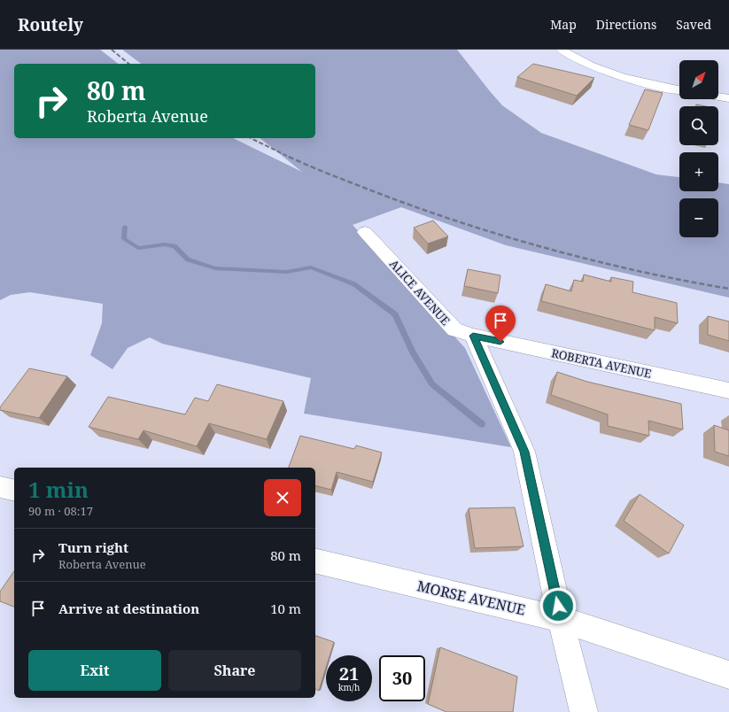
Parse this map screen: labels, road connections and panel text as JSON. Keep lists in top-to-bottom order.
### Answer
{
  "streets": {
    "street": ["ALICE AVENUE", "ROBERTA AVENUE", "MORSE AVENUE"]
  },
  "crossings": [
    ["ALICE AVENUE", "ROBERTA AVENUE"]
  ],
  "north": "top right",
  "page": {
    "header": "Routely",
    "nav": ["Map", "Directions", "Saved"],
    "map_buttons": ["+", "−"],
    "turn": ["80 m", "Roberta Avenue"],
    "heading": ["1 min", "90 m · 08:17"],
    "list": [
      {
        "name": "Turn right",
        "note": "Roberta Avenue",
        "value": "80 m"
      },
      {
        "name": "Arrive at destination",
        "value": "10 m"
      }
    ],
    "buttons": ["Exit", "Share"],
    "speed": "21 km/h",
    "limit": "30"
  }
}
